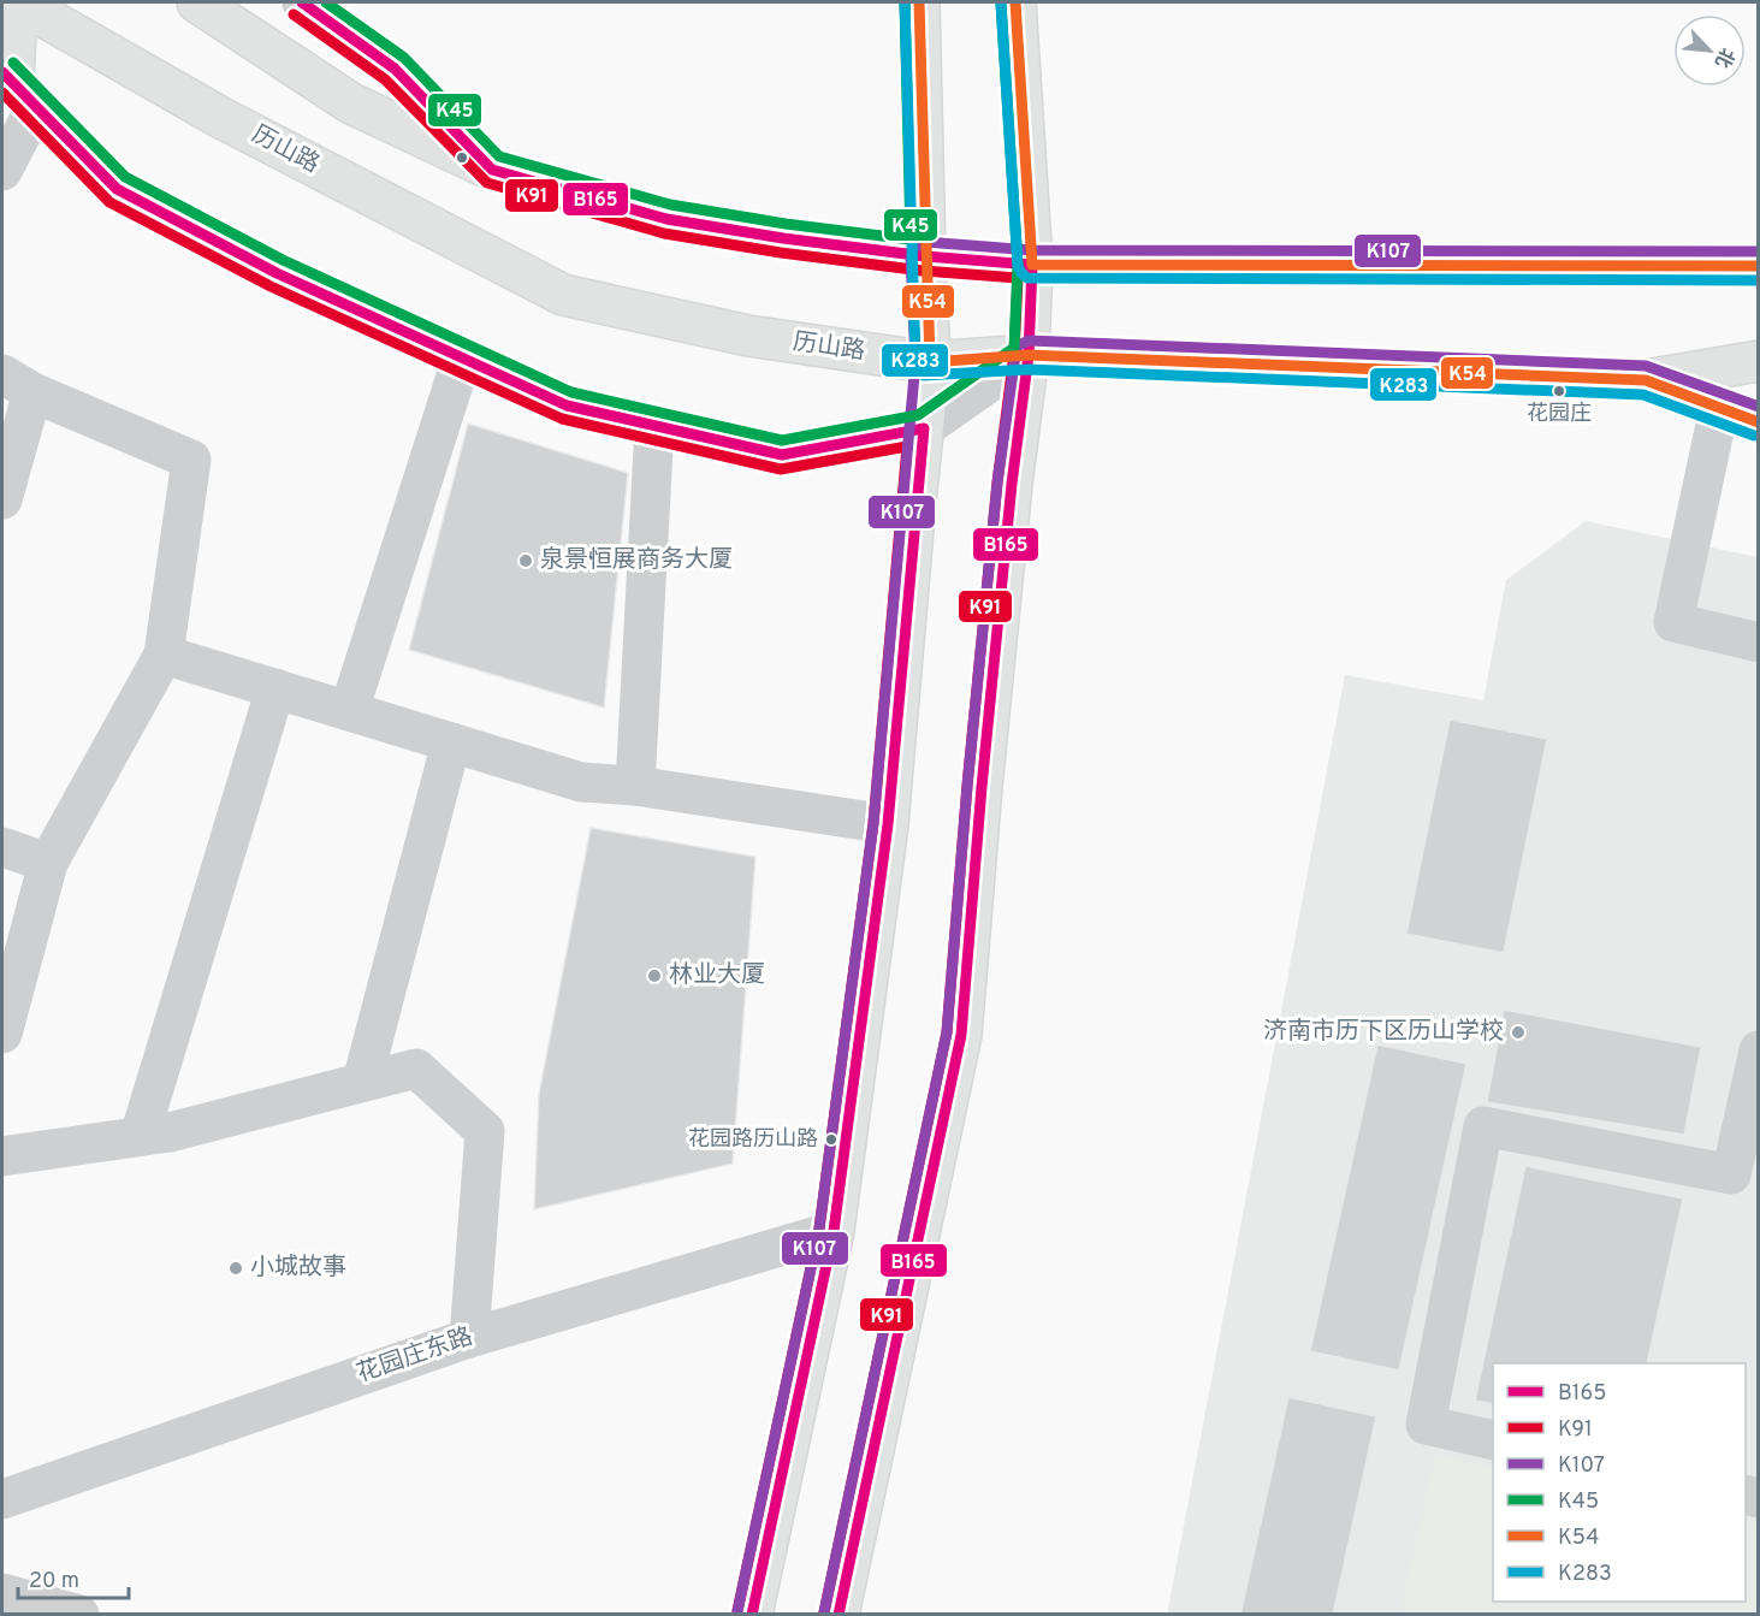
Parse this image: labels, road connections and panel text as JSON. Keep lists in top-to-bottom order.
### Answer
{
  "streets": {
    "main road": ["历山路"],
    "street": ["花园庄东路"]
  },
  "places": [
    "花园庄",
    "泉景·恒展商务大厦",
    "林业大厦",
    "济南市历下区历山学校",
    "花园路历山路",
    "小城故事"
  ],
  "lines": [
    "transit line B165",
    "transit line K45",
    "transit line K54",
    "transit line K283",
    "transit line K91",
    "transit line K107"
  ],
  "legend": [
    "B165",
    "K91",
    "K107",
    "K45",
    "K54",
    "K283"
  ],
  "scale_bar": "20 m",
  "north": "bottom right"
}
